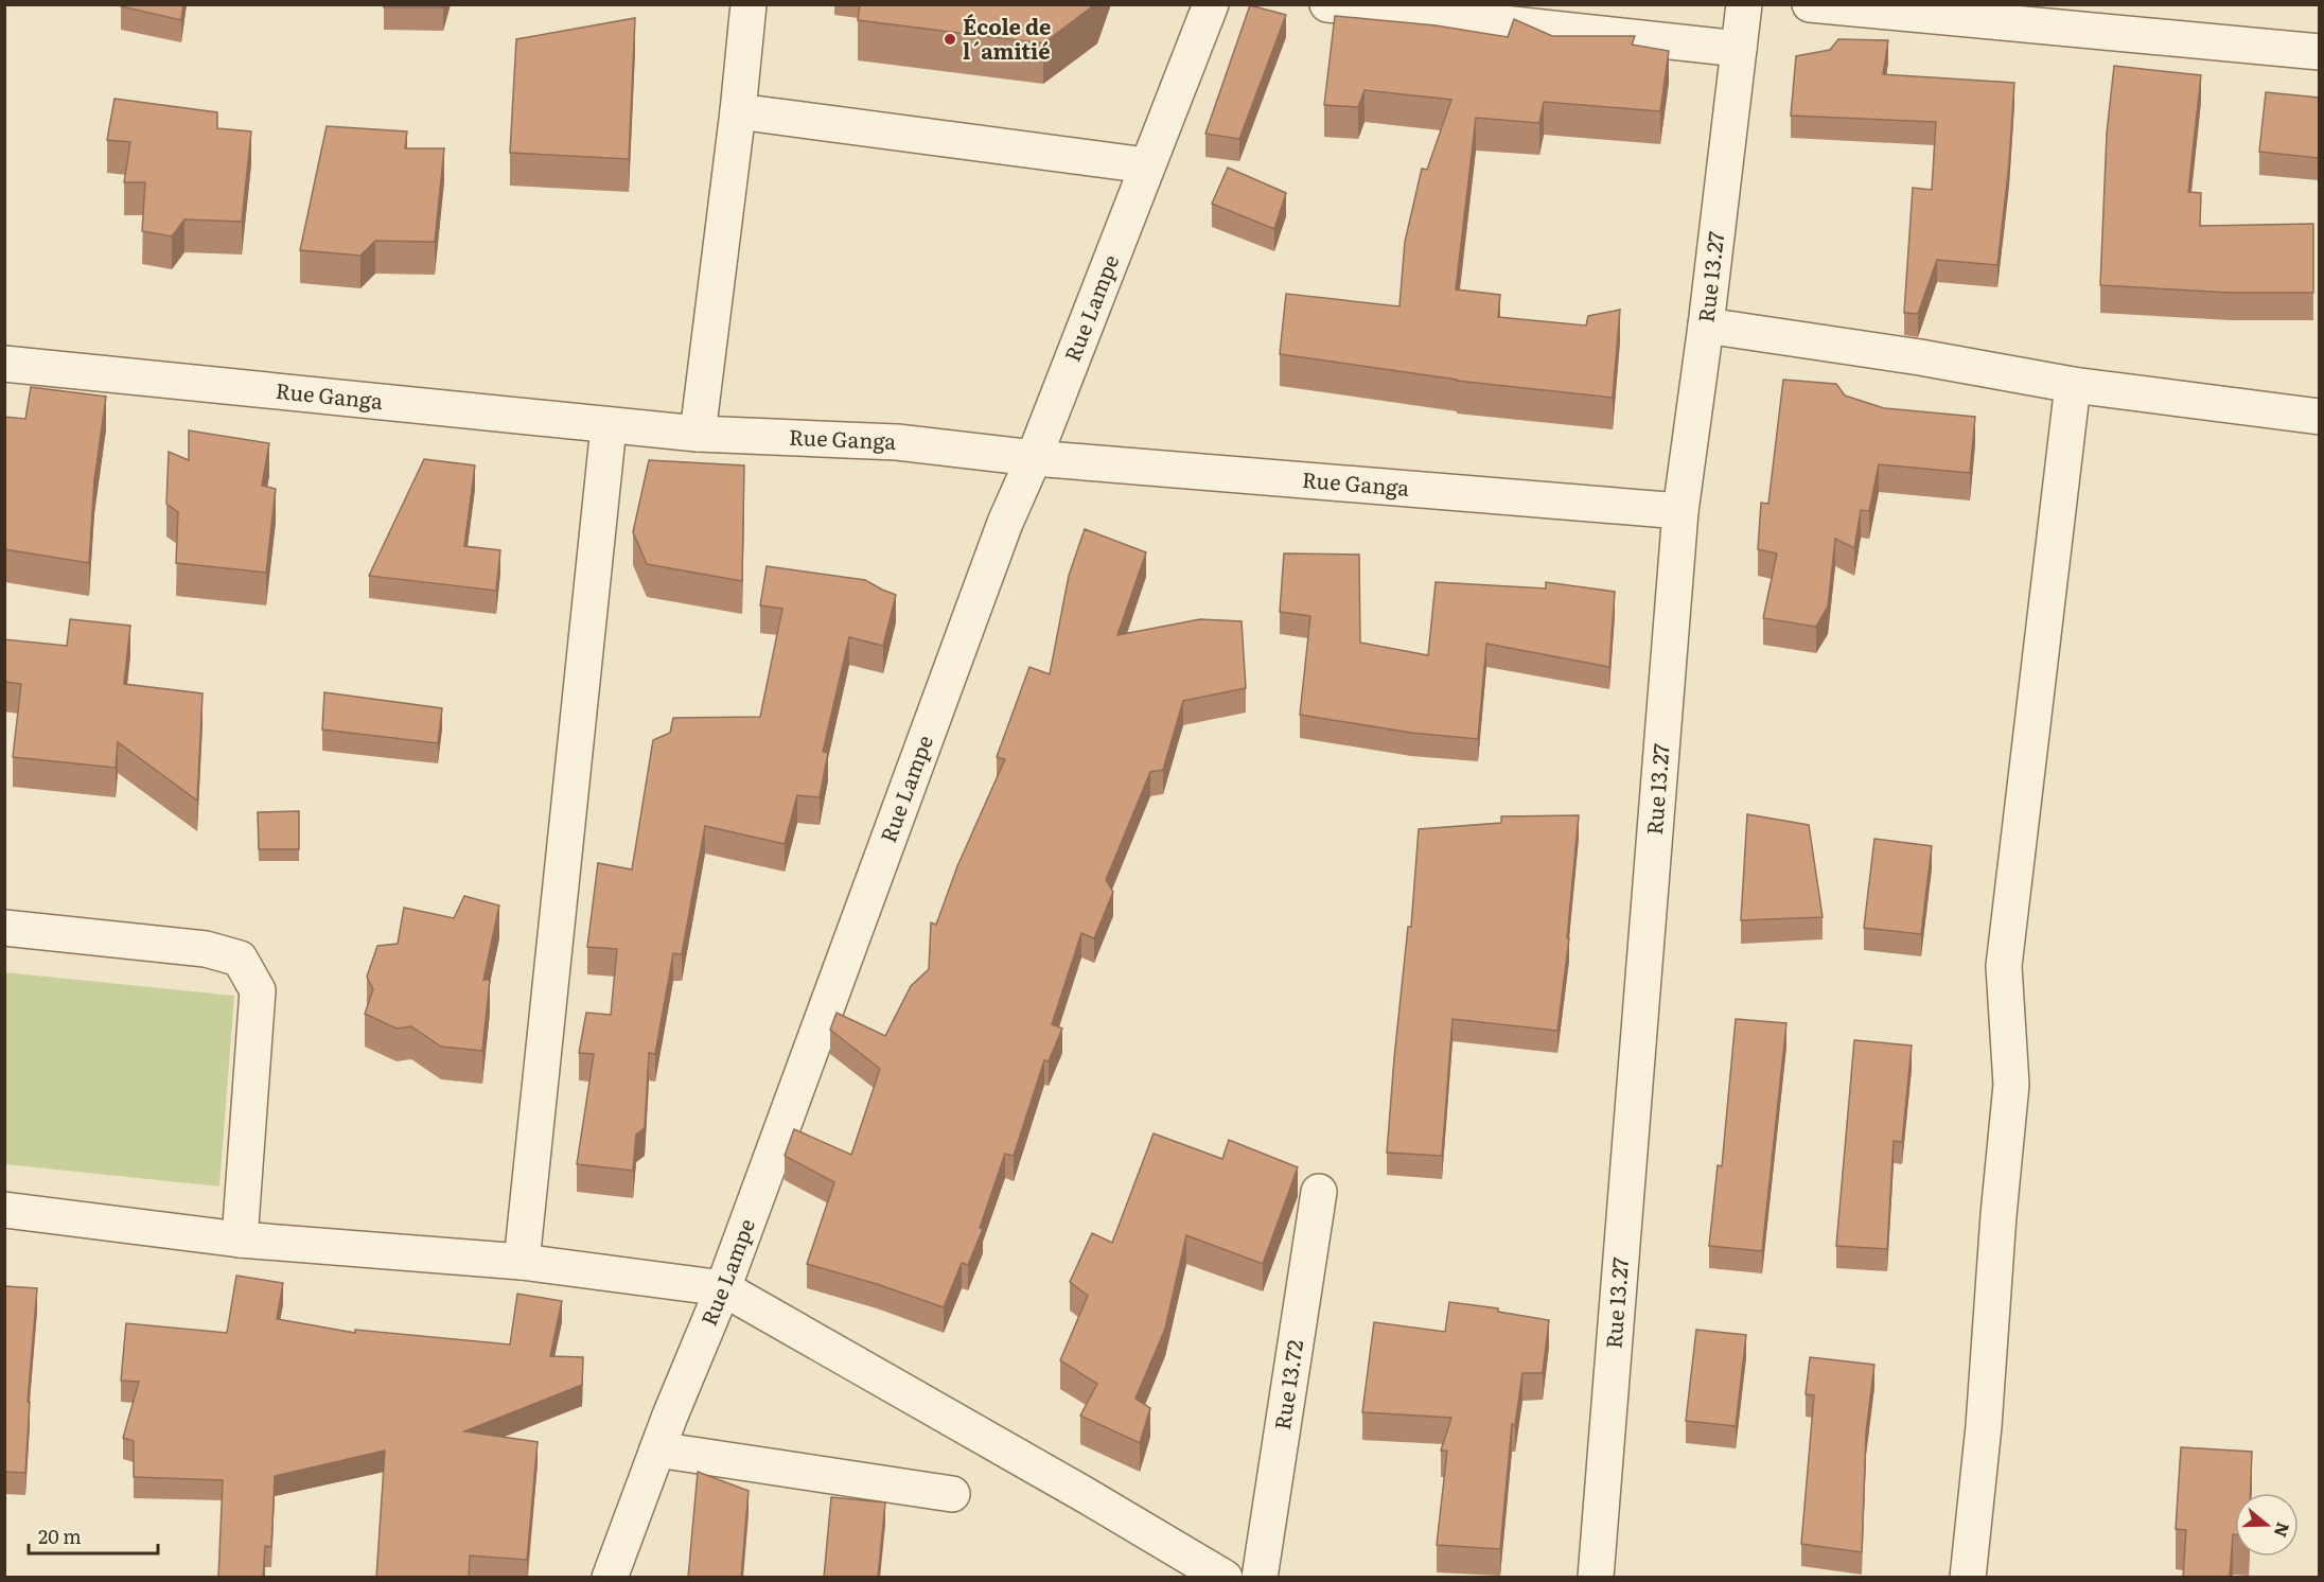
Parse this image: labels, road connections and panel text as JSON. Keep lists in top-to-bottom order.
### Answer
{
  "streets": {
    "street": [
      "Rue 13.27",
      "Rue Lampe",
      "Rue Ganga",
      "Rue 13.72"
    ]
  },
  "crossings": [
    ["Rue 13.27", "Rue Ganga"],
    ["Rue Lampe", "Rue Ganga"]
  ],
  "places": ["École de l´amitié"],
  "scale_bar": "20 m",
  "north": "right"
}
